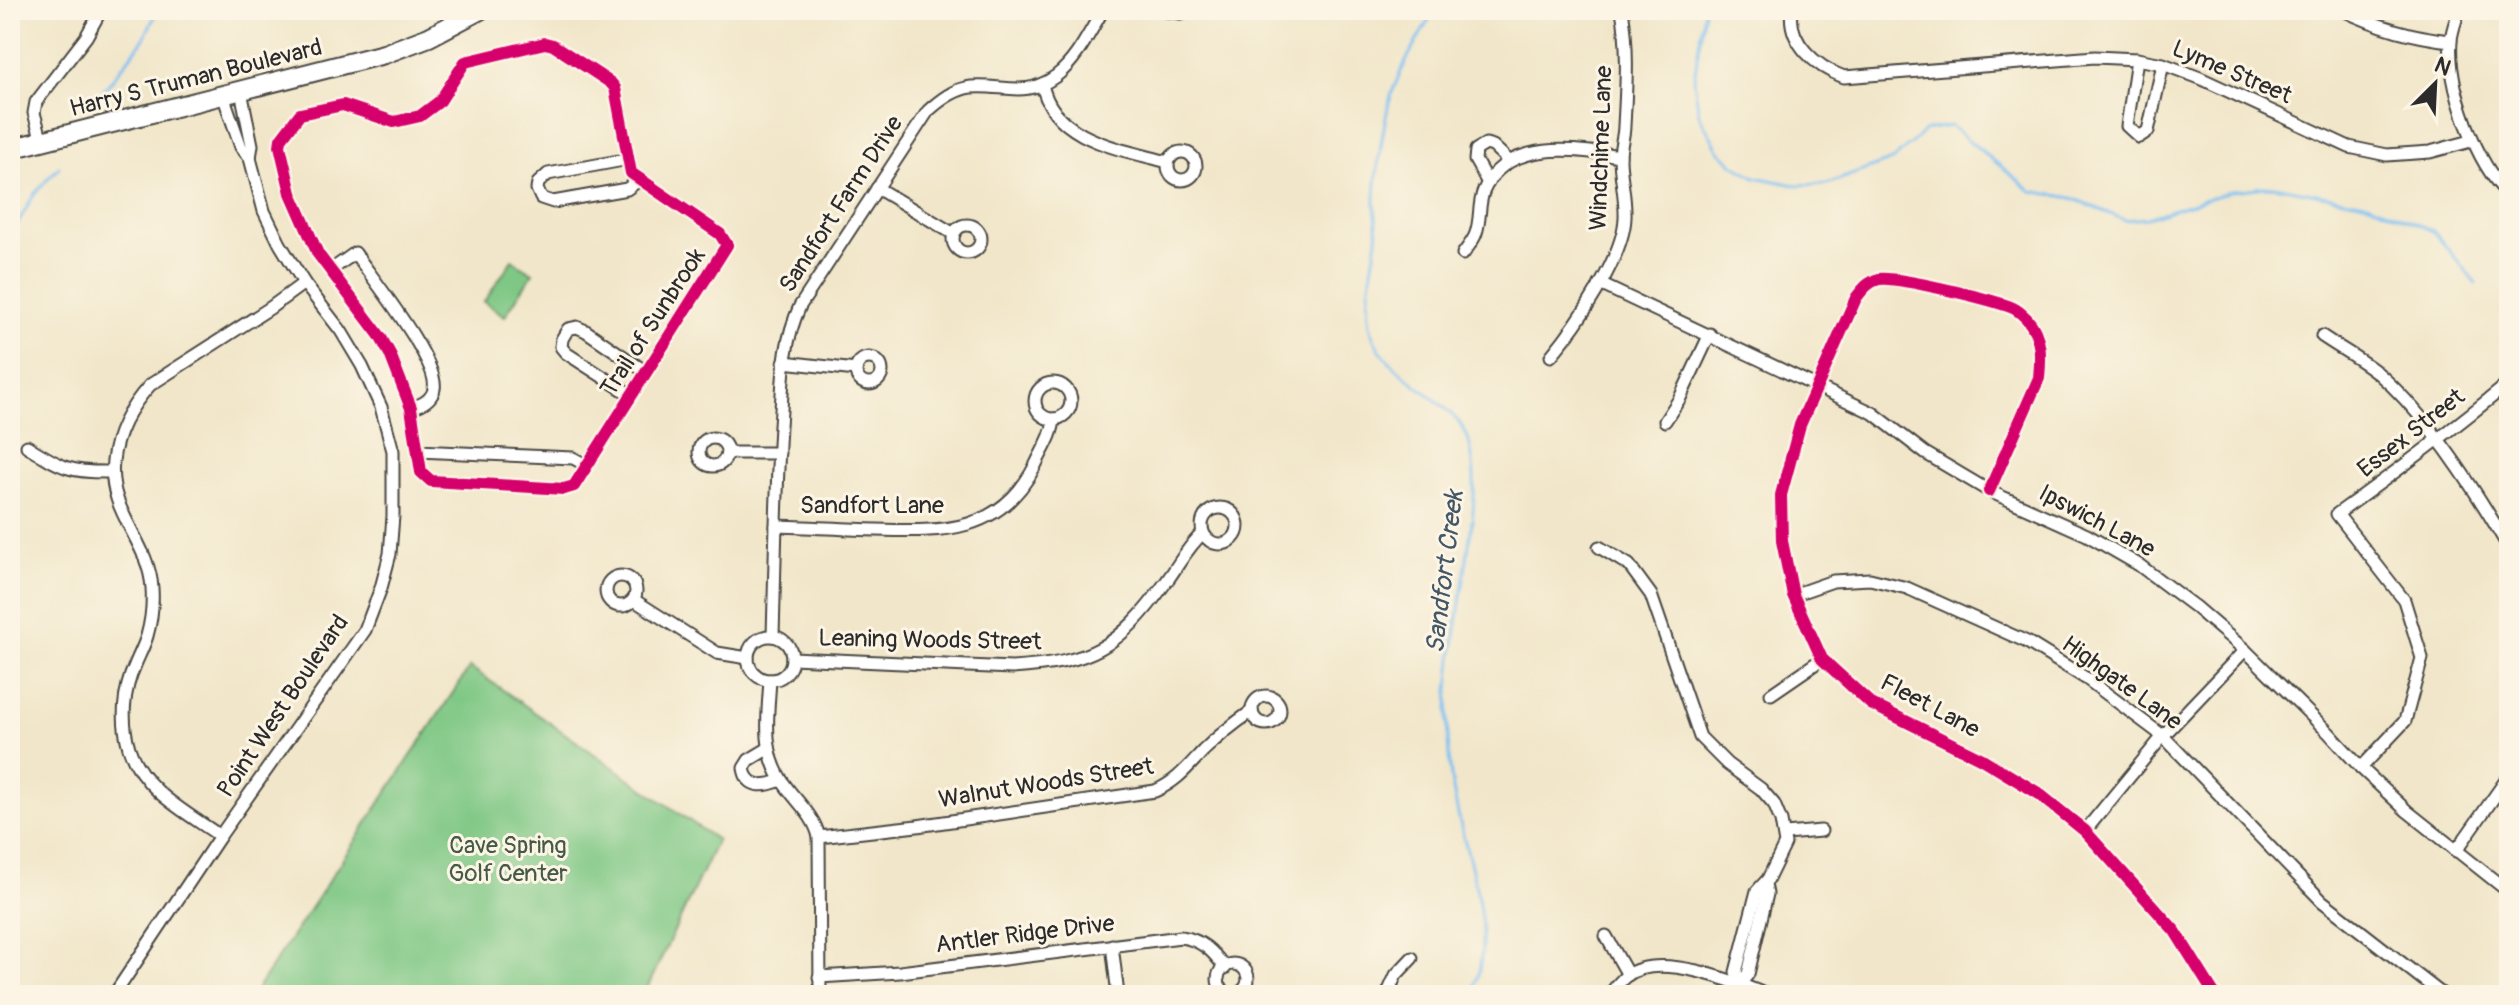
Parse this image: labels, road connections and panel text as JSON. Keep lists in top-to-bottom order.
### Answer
{
  "streets": {
    "main road": ["Harry S Truman Boulevard"],
    "street": [
      "Lyme Street",
      "Windchime Lane",
      "Sandfort Farm Drive",
      "Trail of Sunbrook",
      "Essex Street",
      "Sandfort Lane",
      "Ipswich Lane",
      "Leaning Woods Street",
      "Highgate Lane",
      "Point West Boulevard",
      "Fleet Lane",
      "Walnut Woods Street",
      "Antler Ridge Drive"
    ]
  },
  "crossings": [
    ["Harry S Truman Boulevard", "Point West Boulevard"],
    ["Windchime Lane", "Ipswich Lane"],
    ["Sandfort Farm Drive", "Sandfort Lane"],
    ["Sandfort Farm Drive", "Leaning Woods Street"],
    ["Essex Street", "Ipswich Lane"],
    ["Ipswich Lane", "Fleet Lane"],
    ["Highgate Lane", "Fleet Lane"]
  ],
  "water": ["Sandfort Creek"],
  "parks": ["Cave Spring Golf Center"],
  "north": "top right"
}
